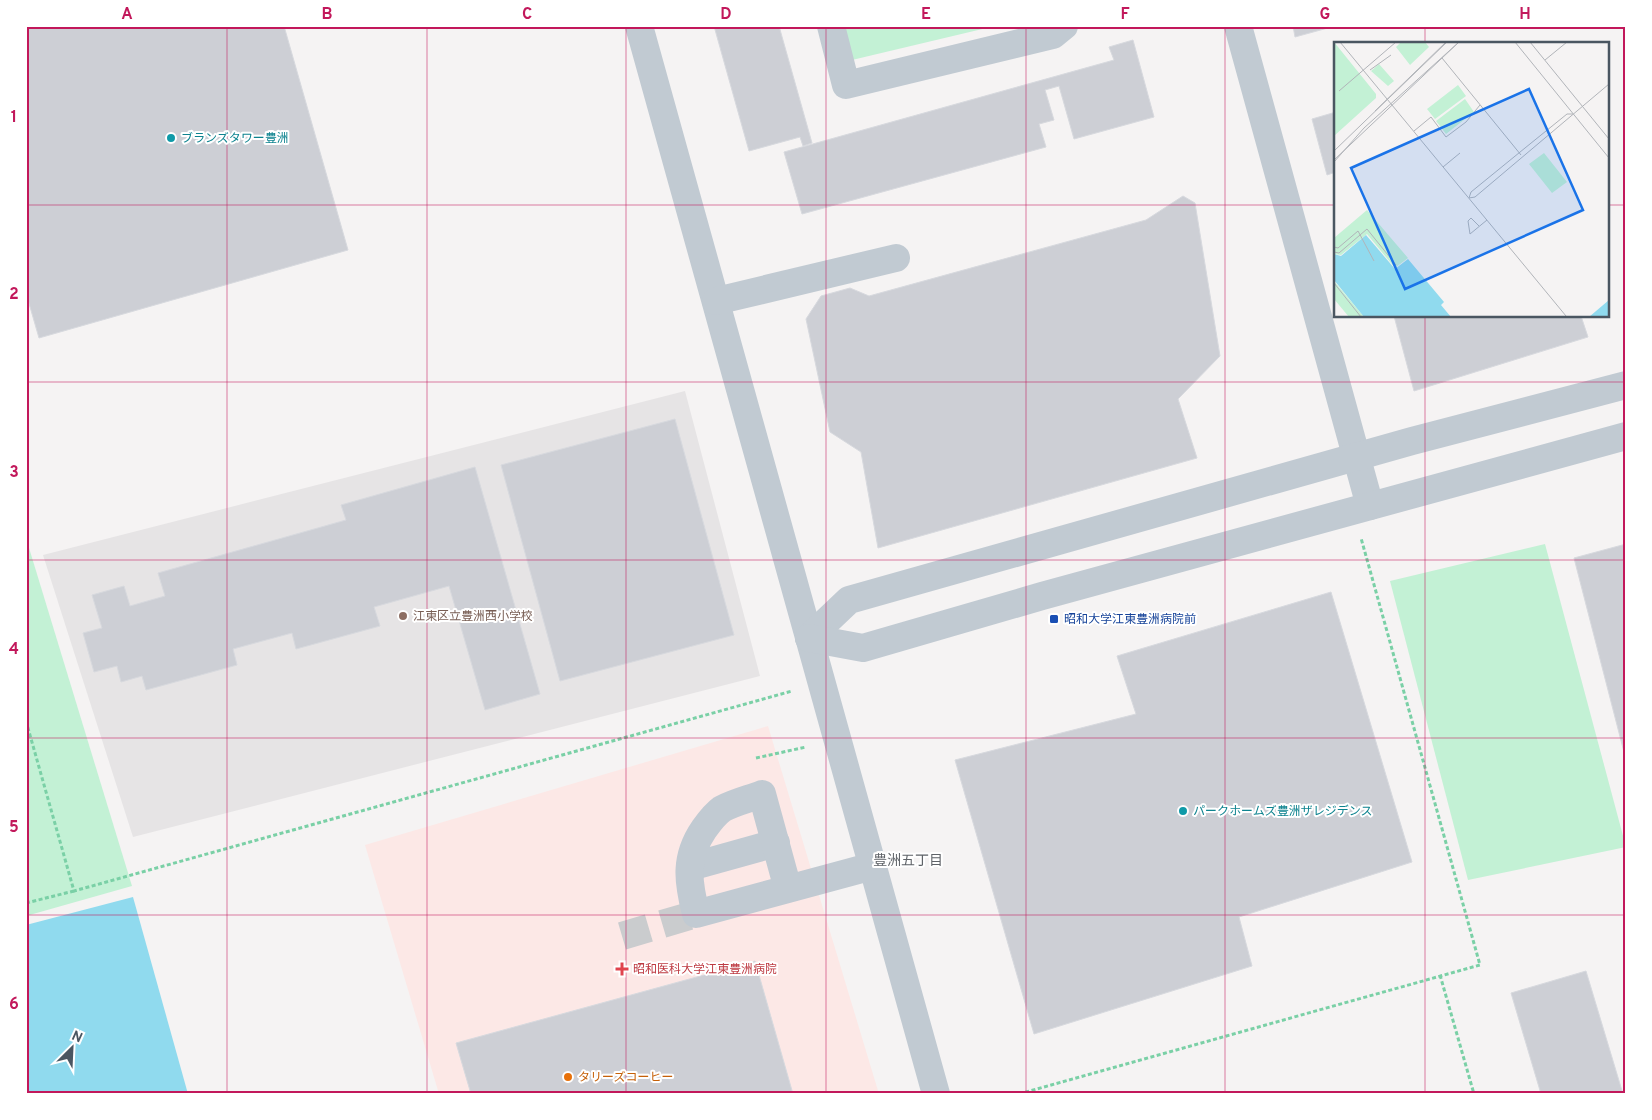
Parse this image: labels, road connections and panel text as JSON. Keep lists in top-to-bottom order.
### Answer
{
  "districts": ["豊洲五丁目"],
  "places": {
    "other": [
      "ブランズタワー豊洲",
      "江東区立豊洲西小学校",
      "パークホームズ豊洲ザレジデンス",
      "タリーズコーヒー"
    ],
    "transit": ["昭和大学江東豊洲病院前"],
    "health": ["昭和医科大学江東豊洲病院"]
  },
  "north": "top right",
  "grid": {
    "columns": [
      "A",
      "B",
      "C",
      "D",
      "E",
      "F",
      "G",
      "H"
    ],
    "rows": [
      "1",
      "2",
      "3",
      "4",
      "5",
      "6"
    ]
  }
}
